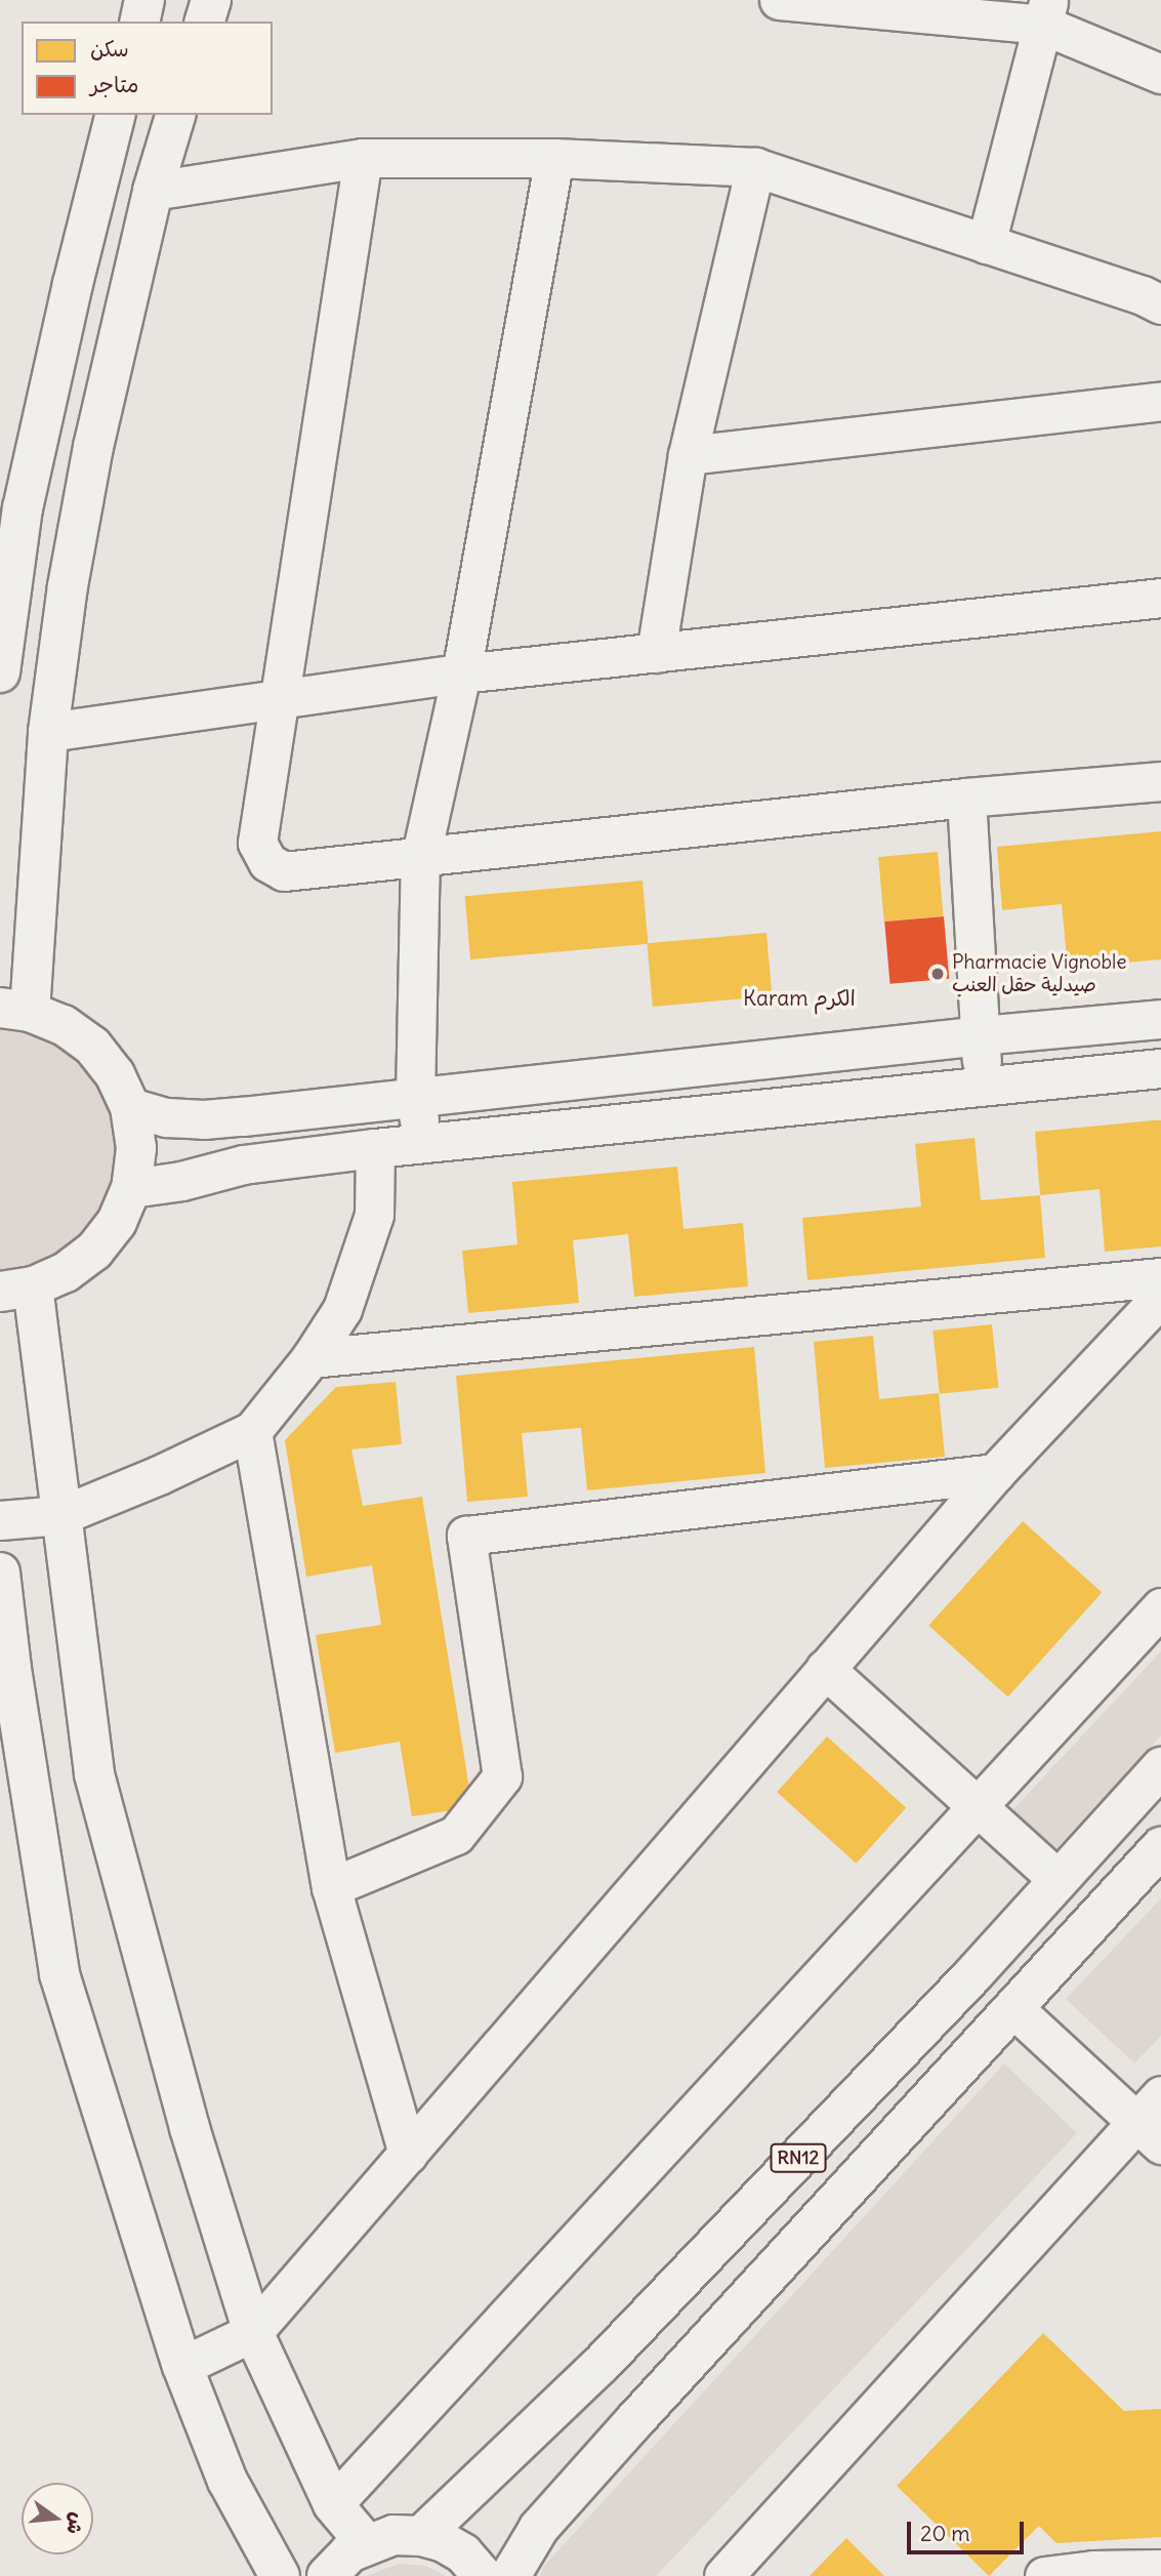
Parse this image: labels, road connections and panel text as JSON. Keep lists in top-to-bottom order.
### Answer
{
  "streets": {
    "main road": ["RN12"]
  },
  "districts": ["Karam الكرم"],
  "places": ["Pharmacie Vignoble صيدلية حقل العنب"],
  "legend": ["سكن", "متاجر"],
  "scale_bar": "20 m",
  "north": "right"
}
